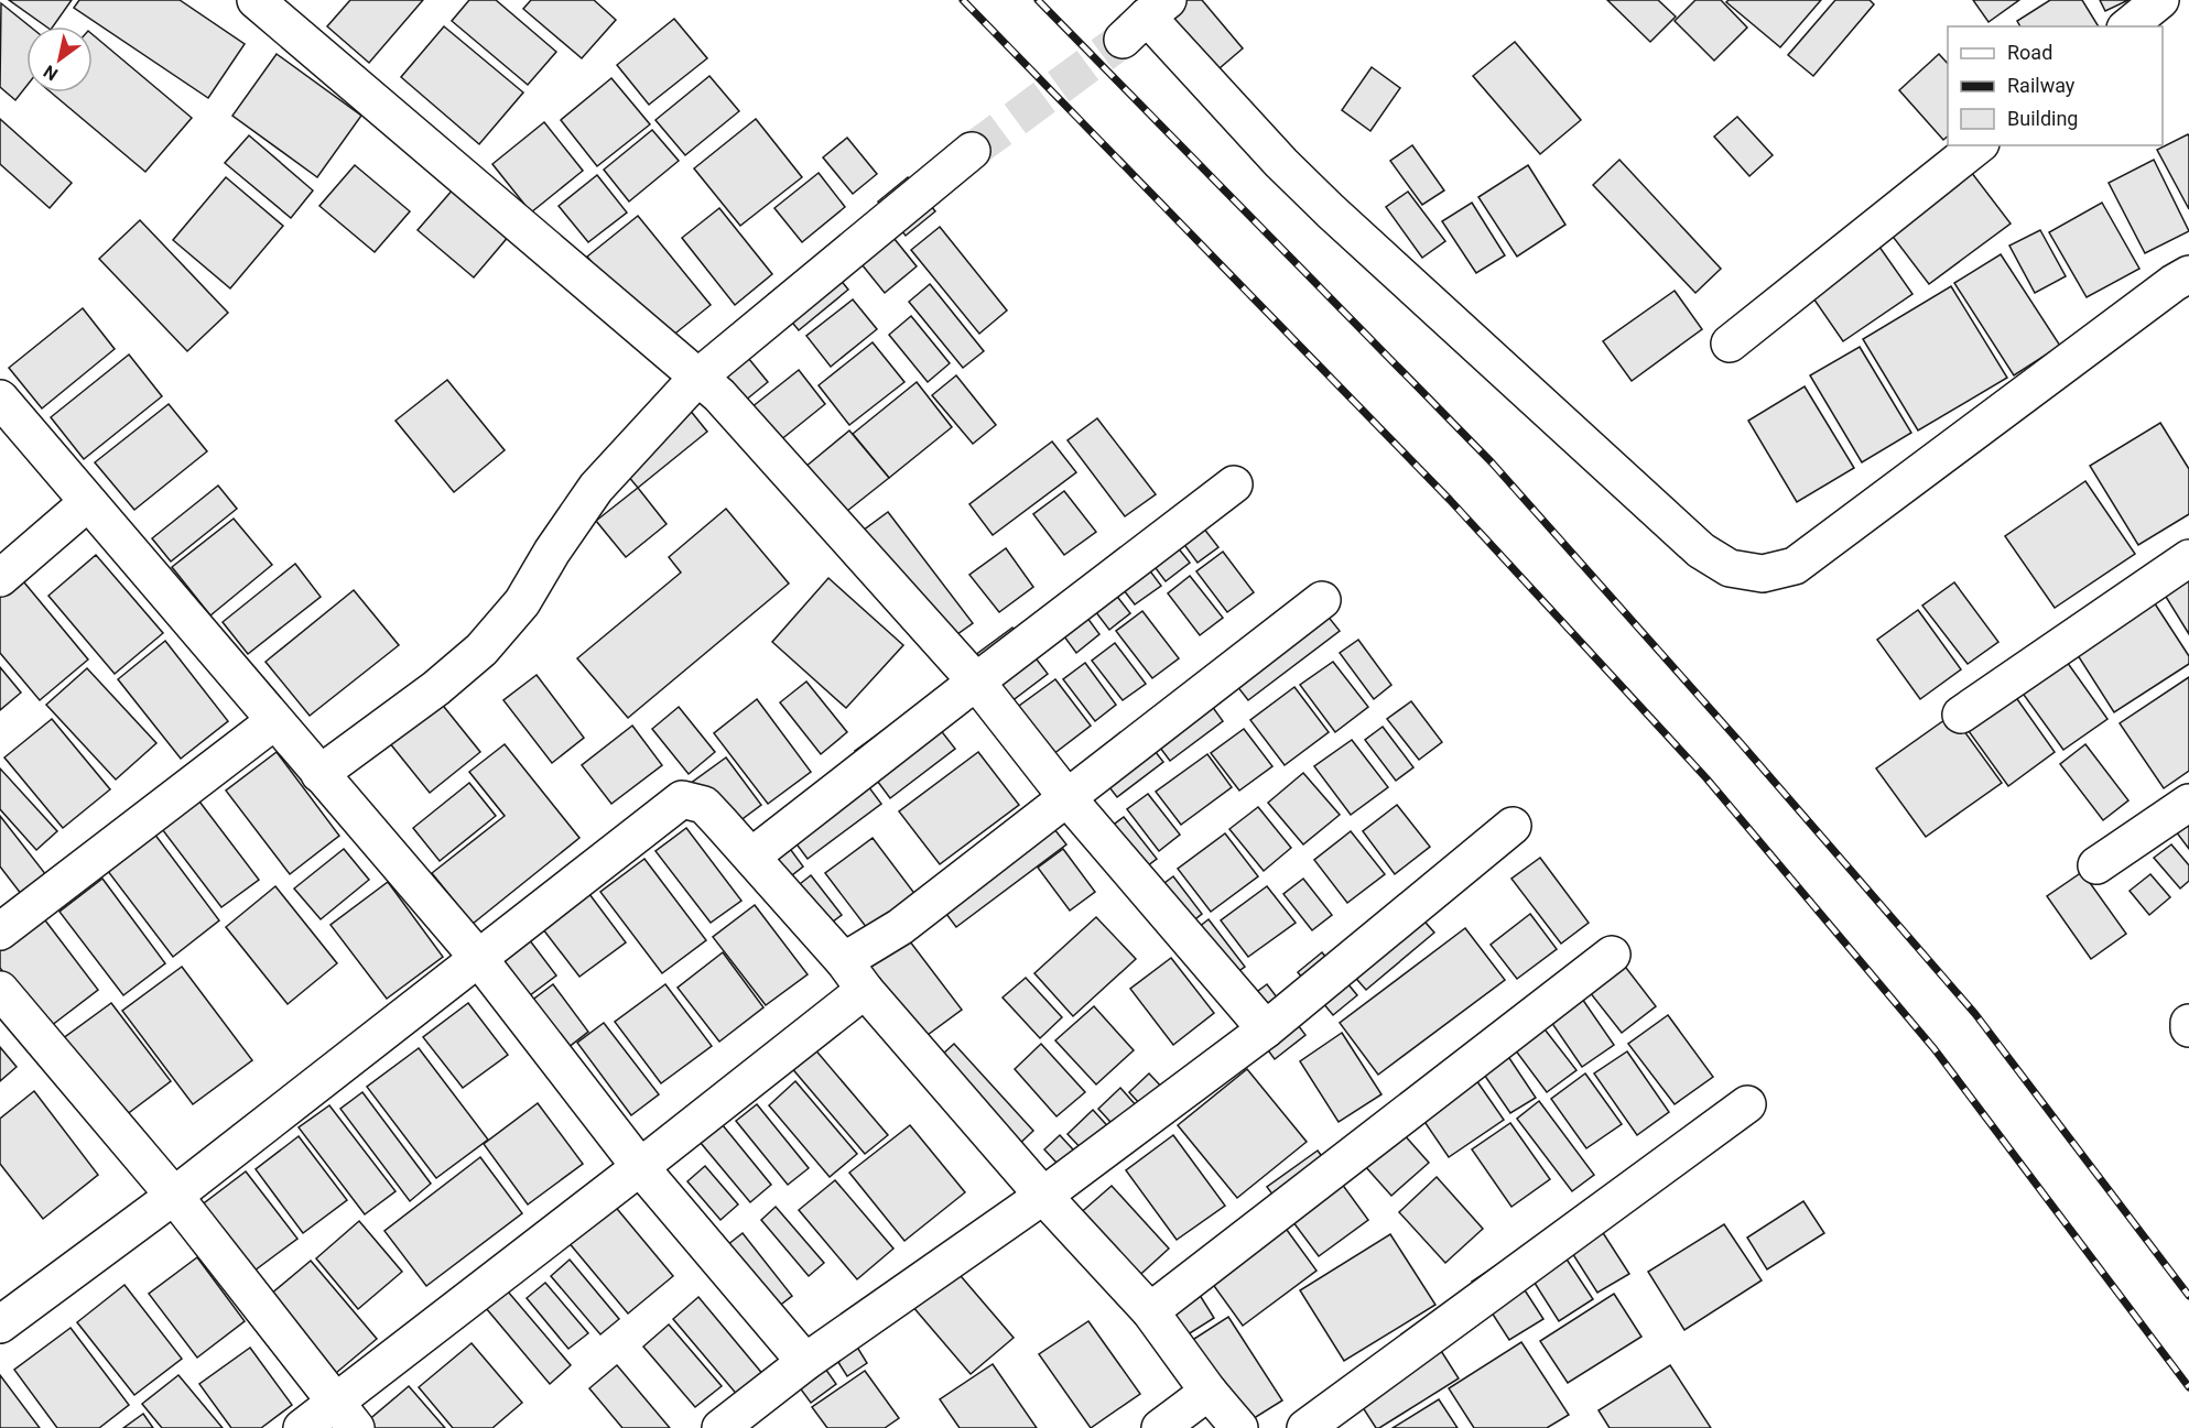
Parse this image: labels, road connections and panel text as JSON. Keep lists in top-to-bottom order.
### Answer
{
  "legend": ["Road", "Railway", "Building"],
  "north": "bottom left"
}
